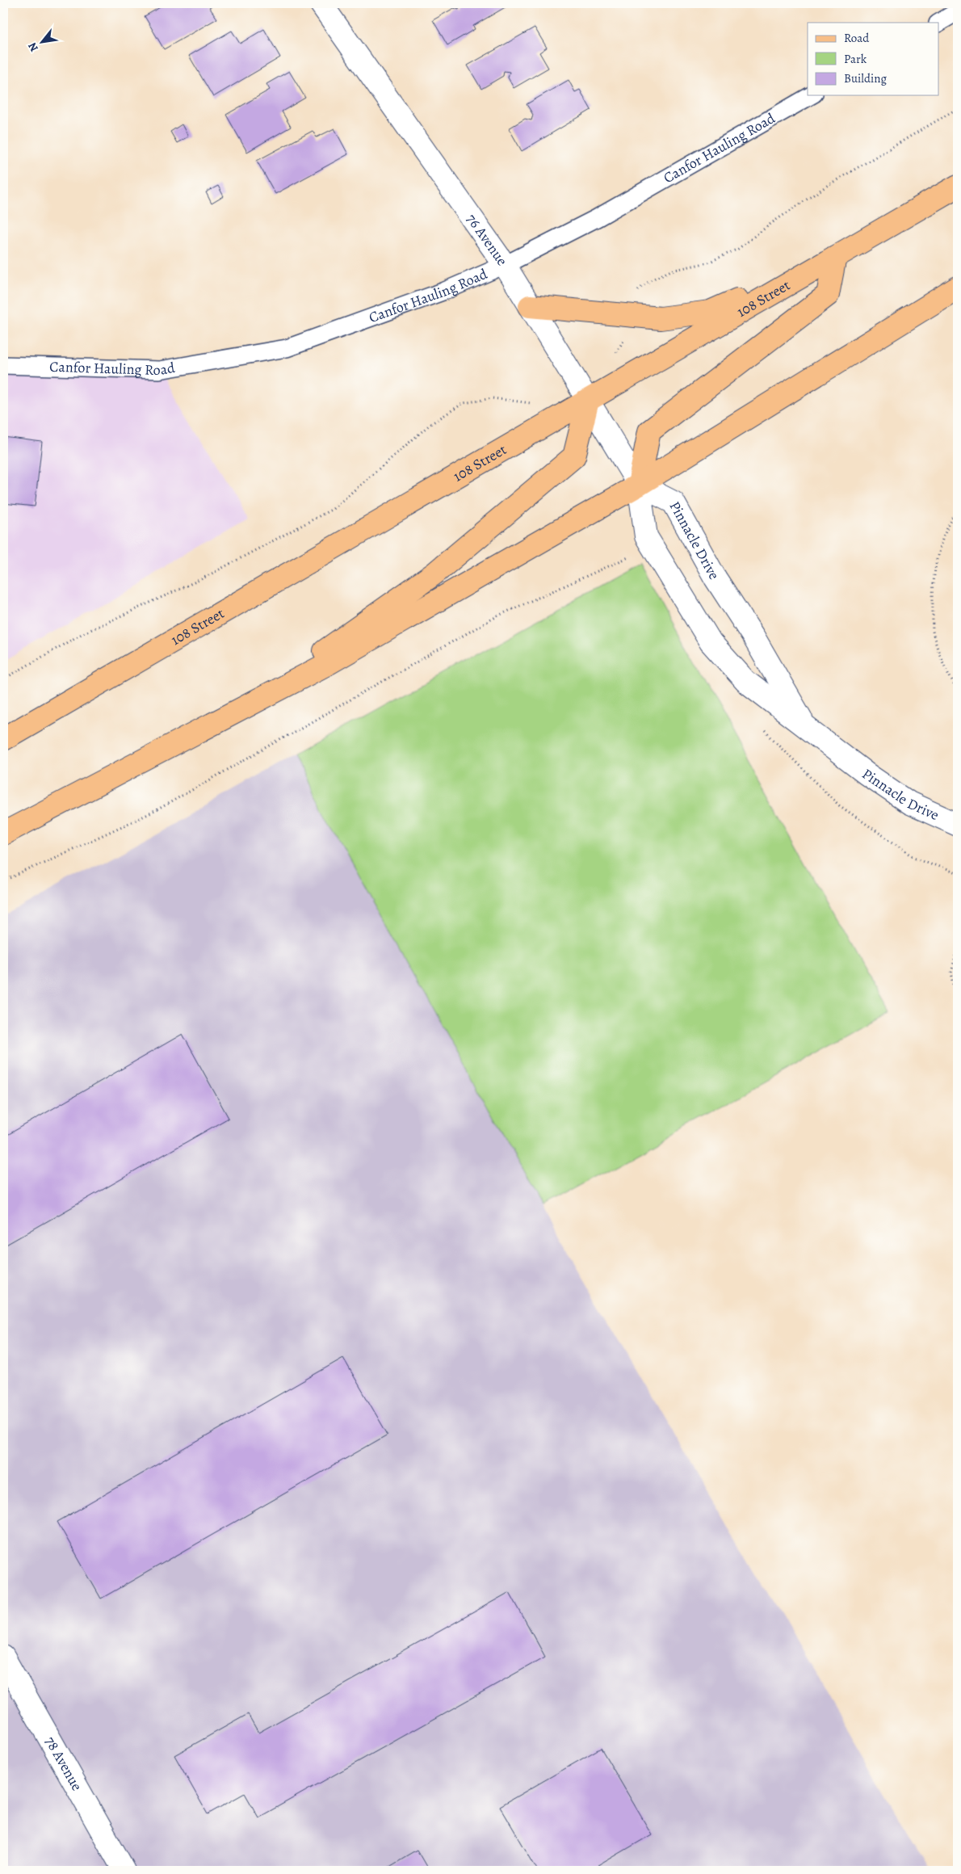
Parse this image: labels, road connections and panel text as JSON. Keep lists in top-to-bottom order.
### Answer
{
  "streets": {
    "main road": ["108 Street"],
    "street": ["76 Avenue", "Pinnacle Drive", "78 Avenue"],
    "lane": ["Canfor Hauling Road"]
  },
  "crossings": [
    ["Canfor Hauling Road", "76 Avenue"],
    ["76 Avenue", "108 Street"],
    ["76 Avenue", "Pinnacle Drive"]
  ],
  "legend": ["Road", "Park", "Building"],
  "north": "bottom left"
}
